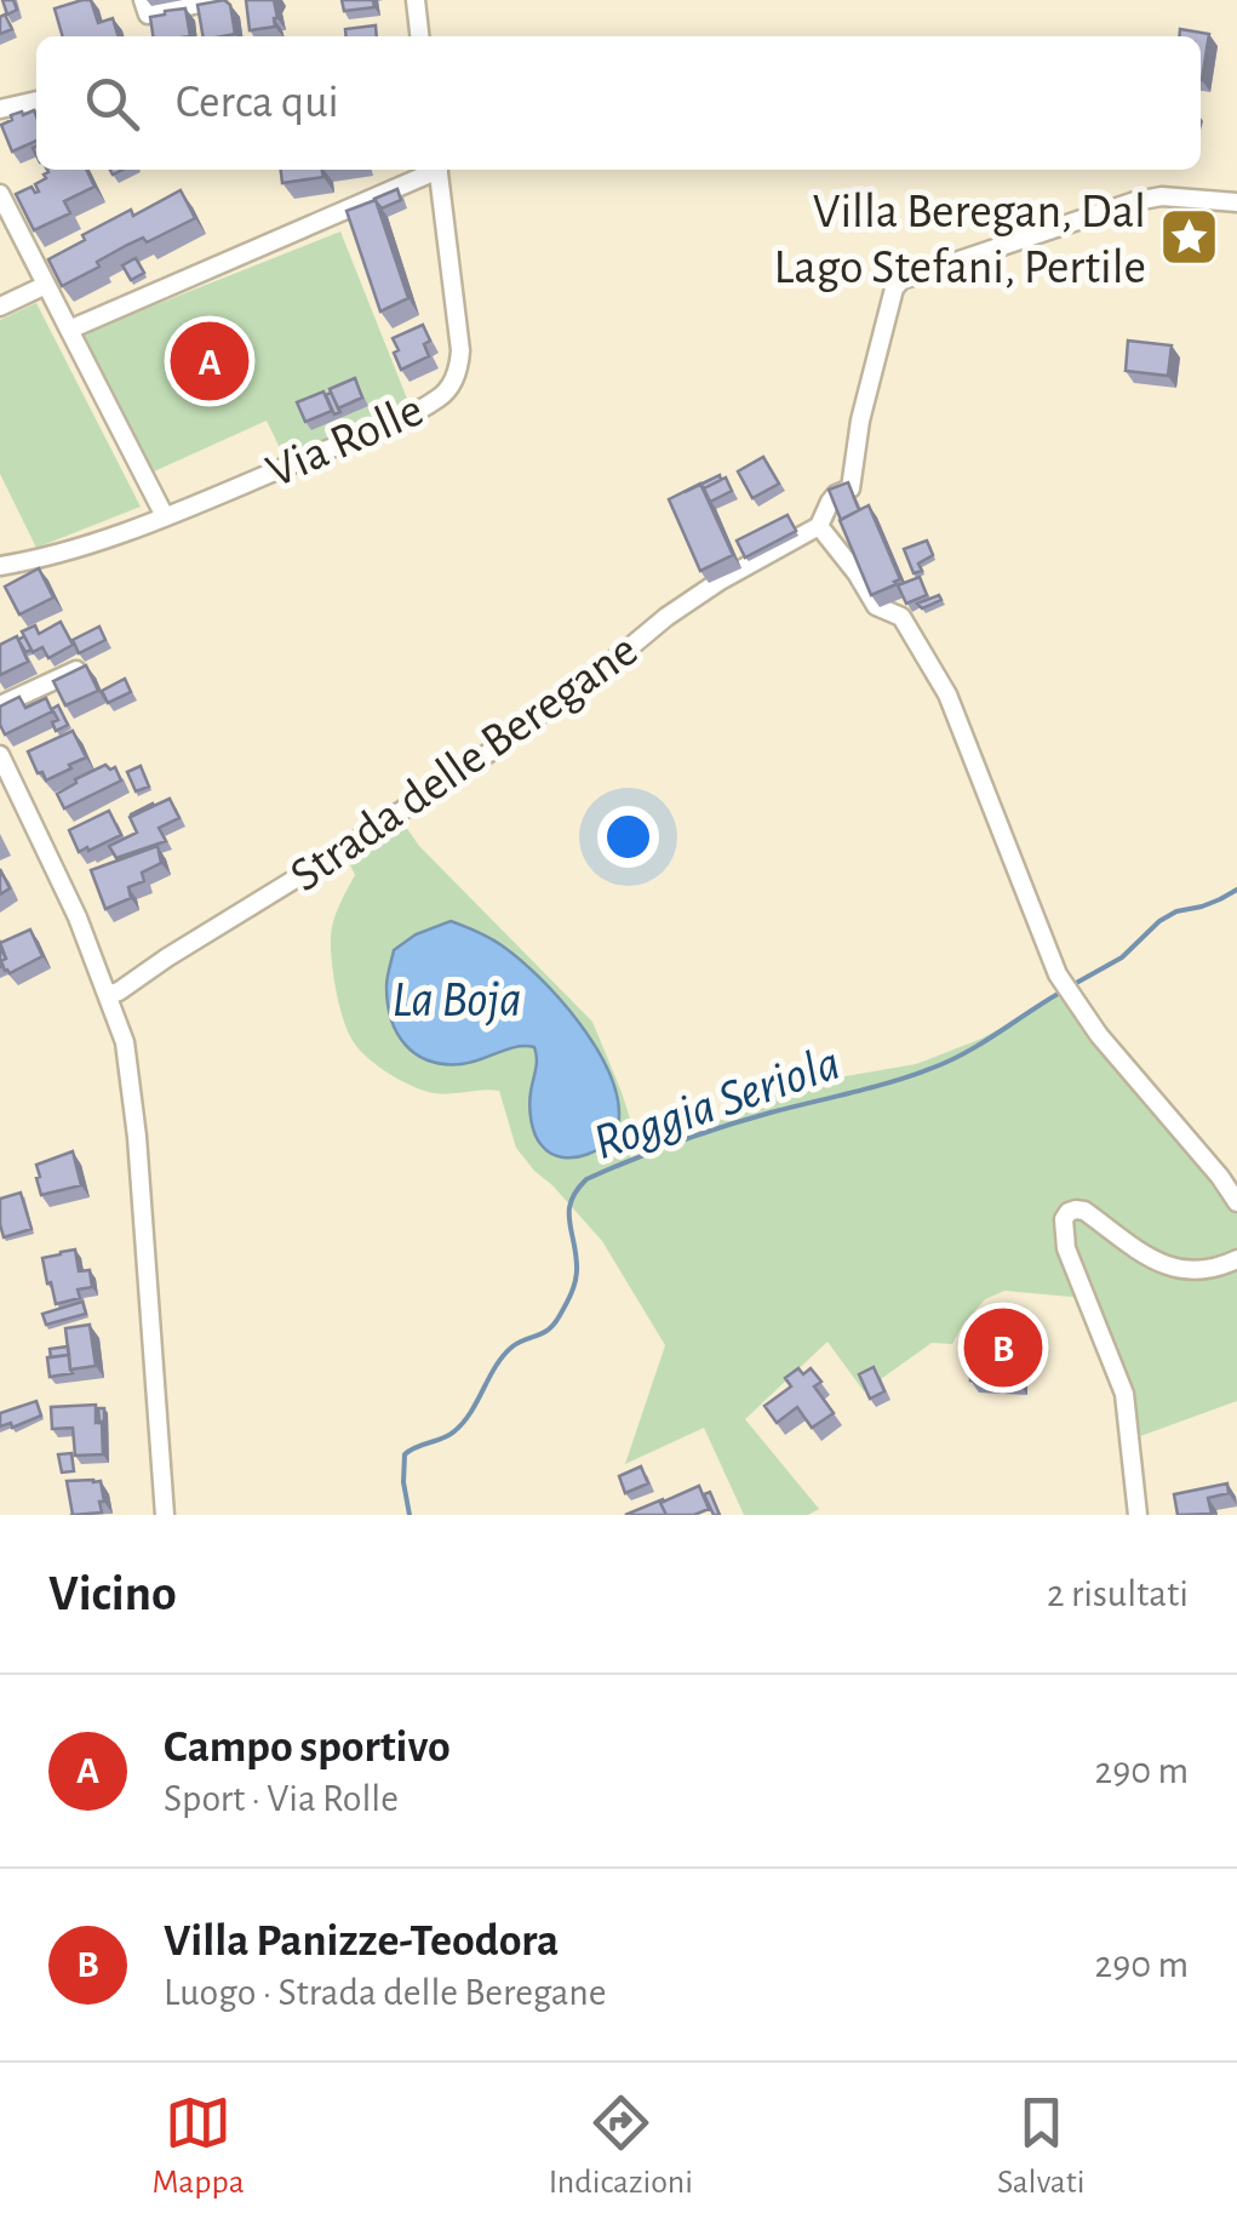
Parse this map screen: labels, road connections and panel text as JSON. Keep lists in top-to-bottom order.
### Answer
{
  "streets": {
    "street": ["Via Rolle", "Strada delle Beregane"]
  },
  "water": ["La Boja", "Roggia Seriola"],
  "places": {
    "place": ["Villa Beregan, Dal Lago Stefani, Pertile"]
  },
  "page": {
    "search": "Cerca qui",
    "pins": ["A", "B"],
    "heading": ["Vicino", "2 risultati"],
    "list": [
      {
        "mark": "A",
        "name": "Campo sportivo",
        "note": "Sport · Via Rolle",
        "value": "290 m"
      },
      {
        "mark": "B",
        "name": "Villa Panizze-Teodora",
        "note": "Luogo · Strada delle Beregane",
        "value": "290 m"
      }
    ],
    "nav": ["Mappa", "Indicazioni", "Salvati"]
  }
}
